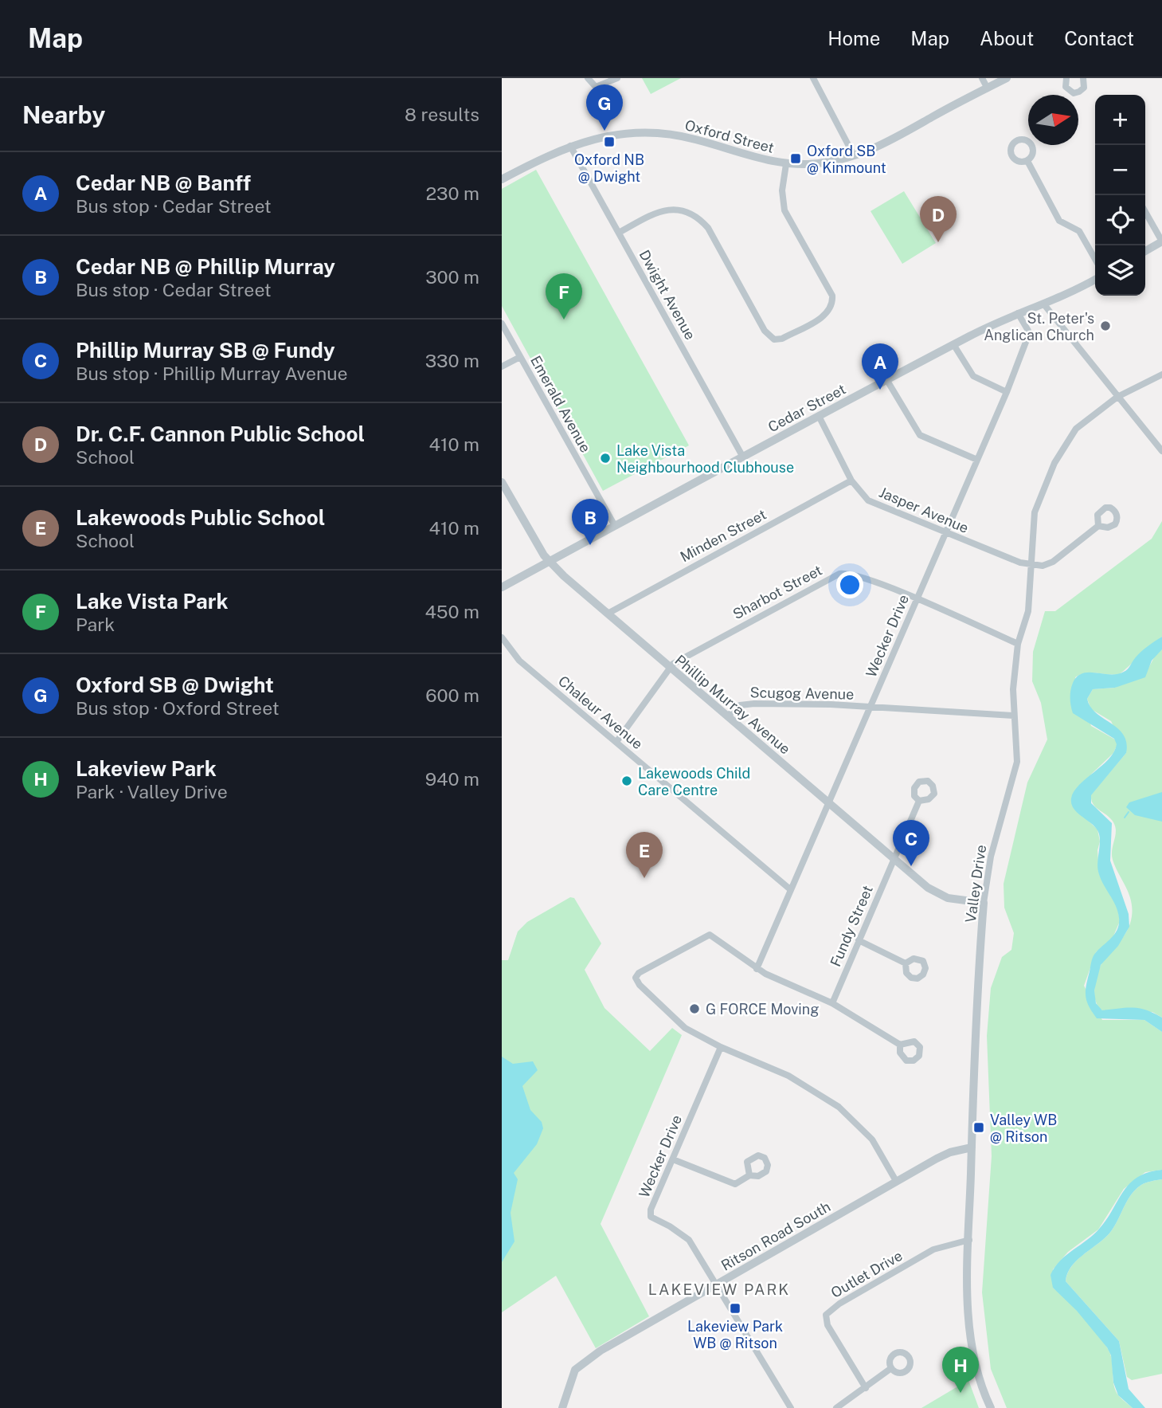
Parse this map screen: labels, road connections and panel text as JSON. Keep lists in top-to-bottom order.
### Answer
{
  "streets": {
    "street": [
      "Oxford Street",
      "Dwight Avenue",
      "Emerald Avenue",
      "Cedar Street",
      "Jasper Avenue",
      "Minden Street",
      "Sharbot Street",
      "Wecker Drive",
      "Scugog Avenue",
      "Phillip Murray Avenue",
      "Chaleur Avenue",
      "Valley Drive",
      "Fundy Street",
      "Ritson Road South",
      "Outlet Drive"
    ]
  },
  "crossings": [
    ["Oxford Street", "Dwight Avenue"],
    ["Dwight Avenue", "Cedar Street"],
    ["Emerald Avenue", "Cedar Street"],
    ["Cedar Street", "Jasper Avenue"],
    ["Cedar Street", "Wecker Drive"],
    ["Cedar Street", "Phillip Murray Avenue"],
    ["Jasper Avenue", "Minden Street"],
    ["Jasper Avenue", "Wecker Drive"],
    ["Jasper Avenue", "Valley Drive"],
    ["Minden Street", "Phillip Murray Avenue"],
    ["Sharbot Street", "Wecker Drive"],
    ["Sharbot Street", "Phillip Murray Avenue"],
    ["Sharbot Street", "Chaleur Avenue"],
    ["Sharbot Street", "Valley Drive"],
    ["Wecker Drive", "Scugog Avenue"],
    ["Wecker Drive", "Phillip Murray Avenue"],
    ["Wecker Drive", "Chaleur Avenue"],
    ["Wecker Drive", "Ritson Road South"],
    ["Scugog Avenue", "Phillip Murray Avenue"],
    ["Scugog Avenue", "Valley Drive"],
    ["Phillip Murray Avenue", "Valley Drive"],
    ["Phillip Murray Avenue", "Fundy Street"],
    ["Valley Drive", "Ritson Road South"],
    ["Valley Drive", "Outlet Drive"]
  ],
  "districts": ["LAKEVIEW PARK"],
  "places": {
    "transit": [
      "Oxford NB @ Dwight",
      "Oxford SB @ Kinmount",
      "Valley WB @ Ritson",
      "Lakeview Park WB @ Ritson"
    ],
    "other": [
      "St. Peter's Anglican Church",
      "Lake Vista Neighbourhood Clubhouse",
      "Lakewoods Child Care Centre",
      "G FORCE Moving"
    ]
  },
  "north": "right",
  "page": {
    "header": "Map",
    "nav": [
      "Home",
      "Map",
      "About",
      "Contact"
    ],
    "heading": ["Nearby", "8 results"],
    "pins": [
      "G",
      "D",
      "F",
      "A",
      "B",
      "C",
      "E",
      "H"
    ],
    "map_buttons": ["+", "−"],
    "list": [
      {
        "mark": "A",
        "name": "Cedar NB @ Banff",
        "note": "Bus stop · Cedar Street",
        "value": "230 m"
      },
      {
        "mark": "B",
        "name": "Cedar NB @ Phillip Murray",
        "note": "Bus stop · Cedar Street",
        "value": "300 m"
      },
      {
        "mark": "C",
        "name": "Phillip Murray SB @ Fundy",
        "note": "Bus stop · Phillip Murray Avenue",
        "value": "330 m"
      },
      {
        "mark": "D",
        "name": "Dr. C.F. Cannon Public School",
        "note": "School",
        "value": "410 m"
      },
      {
        "mark": "E",
        "name": "Lakewoods Public School",
        "note": "School",
        "value": "410 m"
      },
      {
        "mark": "F",
        "name": "Lake Vista Park",
        "note": "Park",
        "value": "450 m"
      },
      {
        "mark": "G",
        "name": "Oxford SB @ Dwight",
        "note": "Bus stop · Oxford Street",
        "value": "600 m"
      },
      {
        "mark": "H",
        "name": "Lakeview Park",
        "note": "Park · Valley Drive",
        "value": "940 m"
      }
    ]
  }
}
